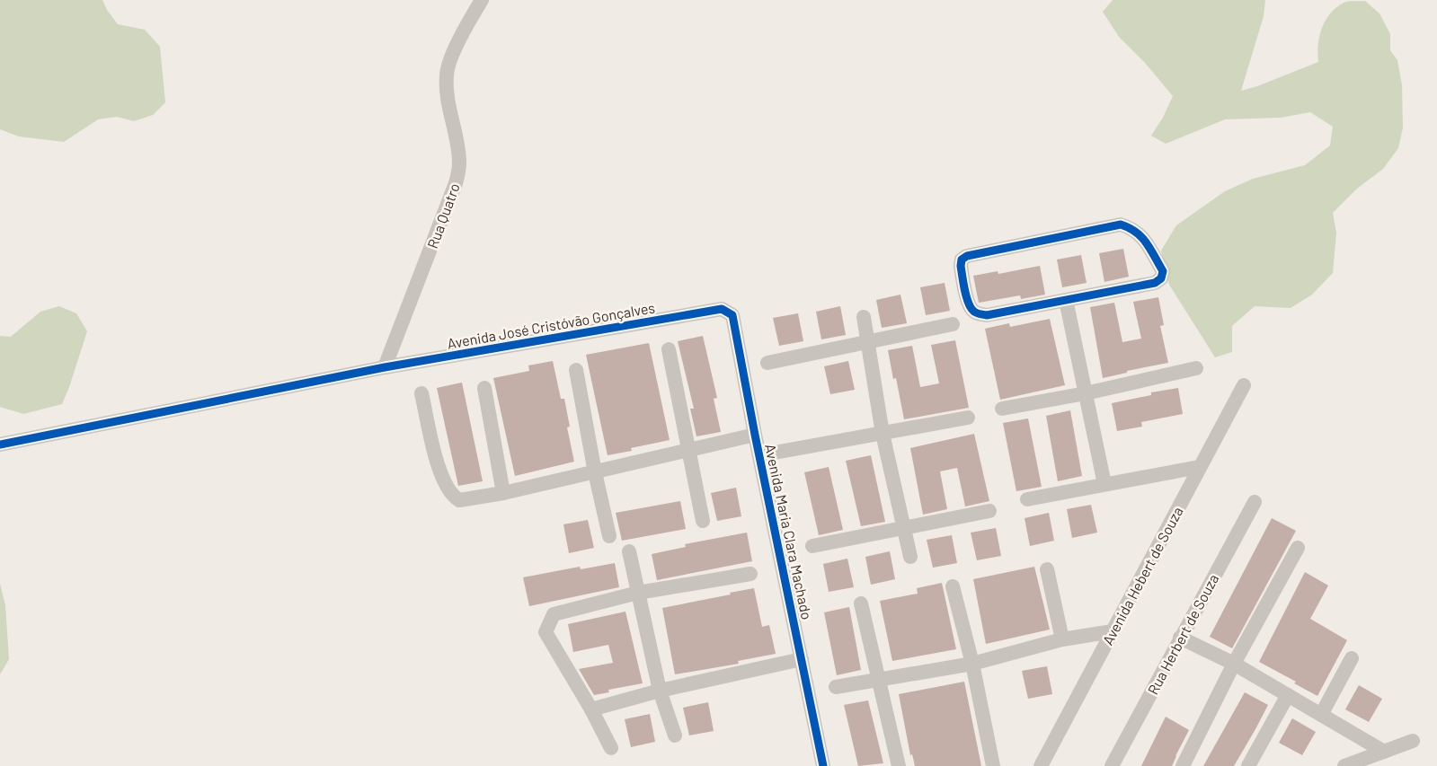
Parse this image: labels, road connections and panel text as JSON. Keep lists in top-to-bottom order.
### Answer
{
  "streets": {
    "street": [
      "Rua Quatro",
      "Avenida José Cristóvão Gonçalves",
      "Avenida Maria Clara Machado",
      "Avenida Hebert de Souza",
      "Rua Herbert de Souza"
    ]
  },
  "crossings": [
    ["Rua Quatro", "Avenida José Cristóvão Gonçalves"],
    ["Avenida José Cristóvão Gonçalves", "Avenida Maria Clara Machado"]
  ]
}
